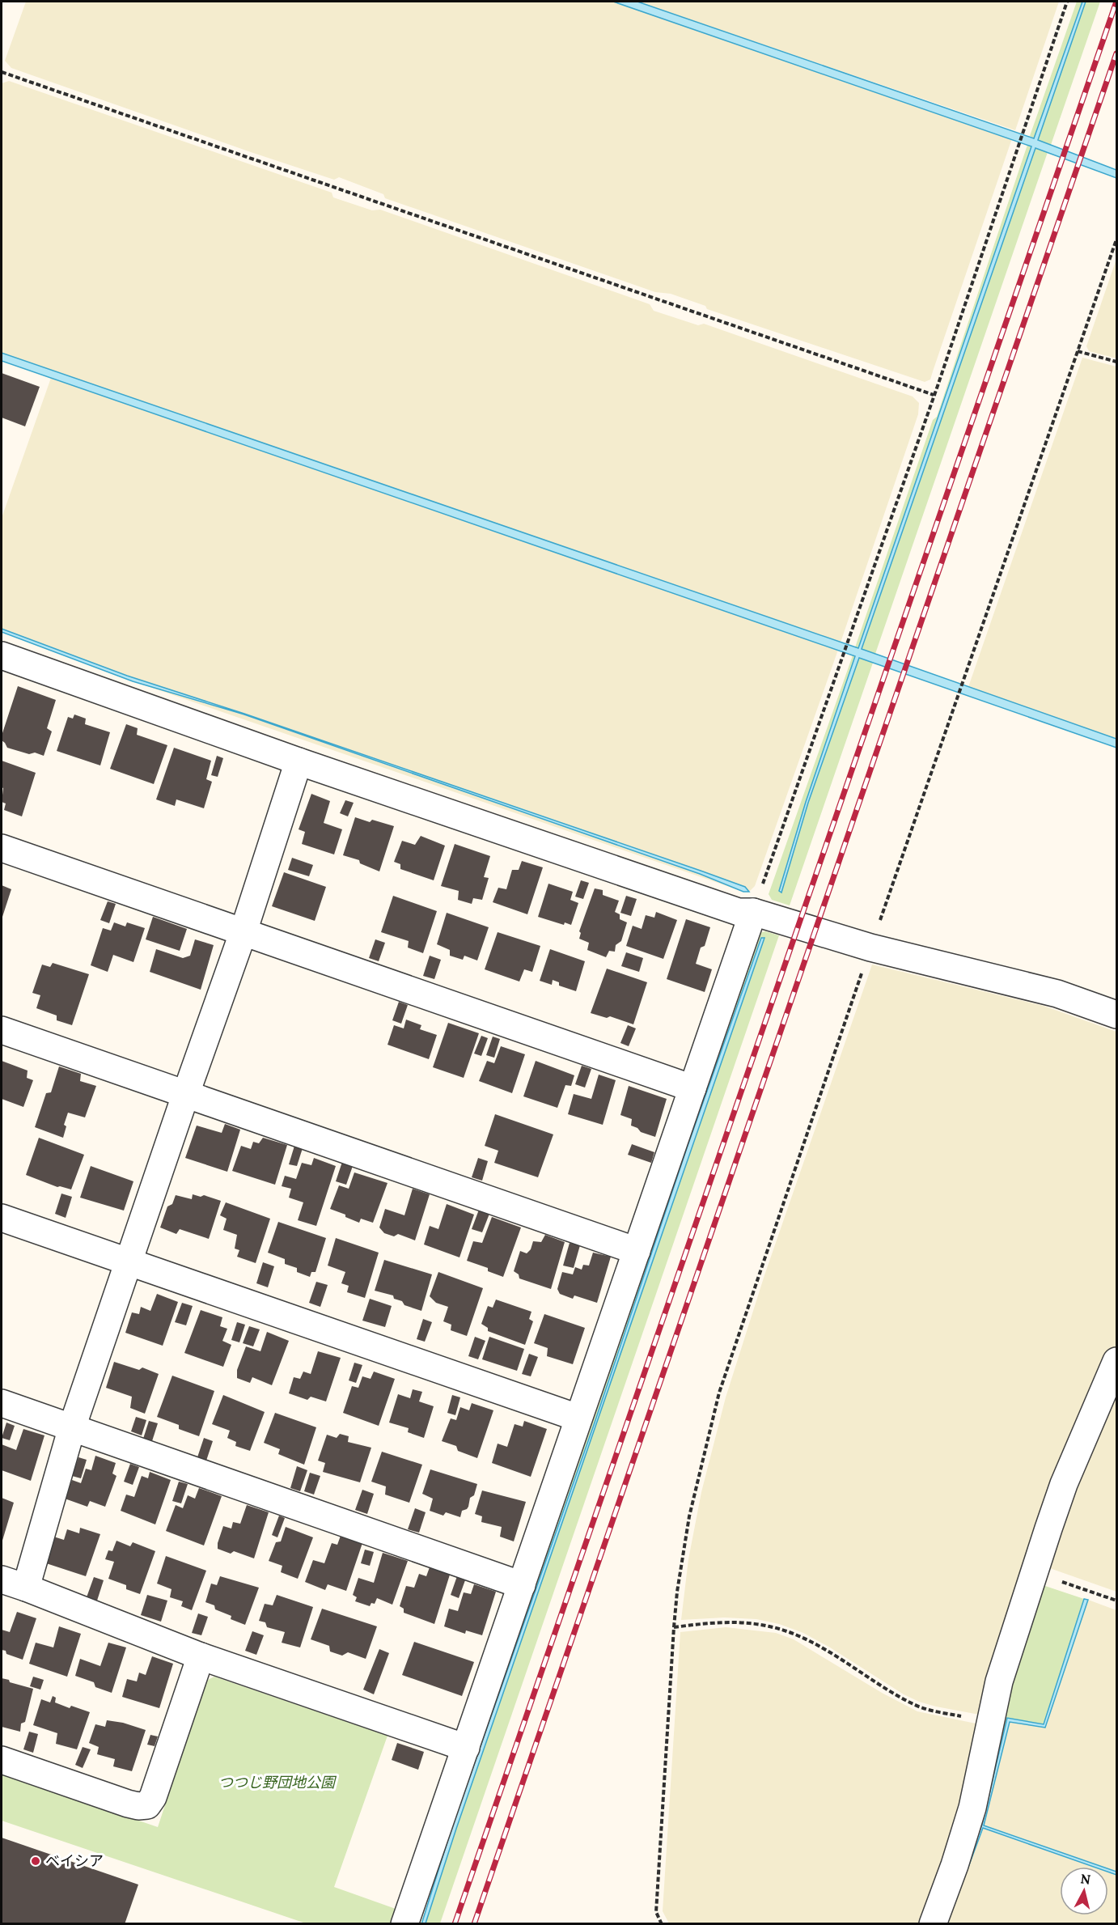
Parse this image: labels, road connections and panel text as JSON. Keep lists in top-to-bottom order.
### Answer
{
  "parks": ["つつじ野団地公園"],
  "places": ["ベイシア"],
  "north": "top"
}
